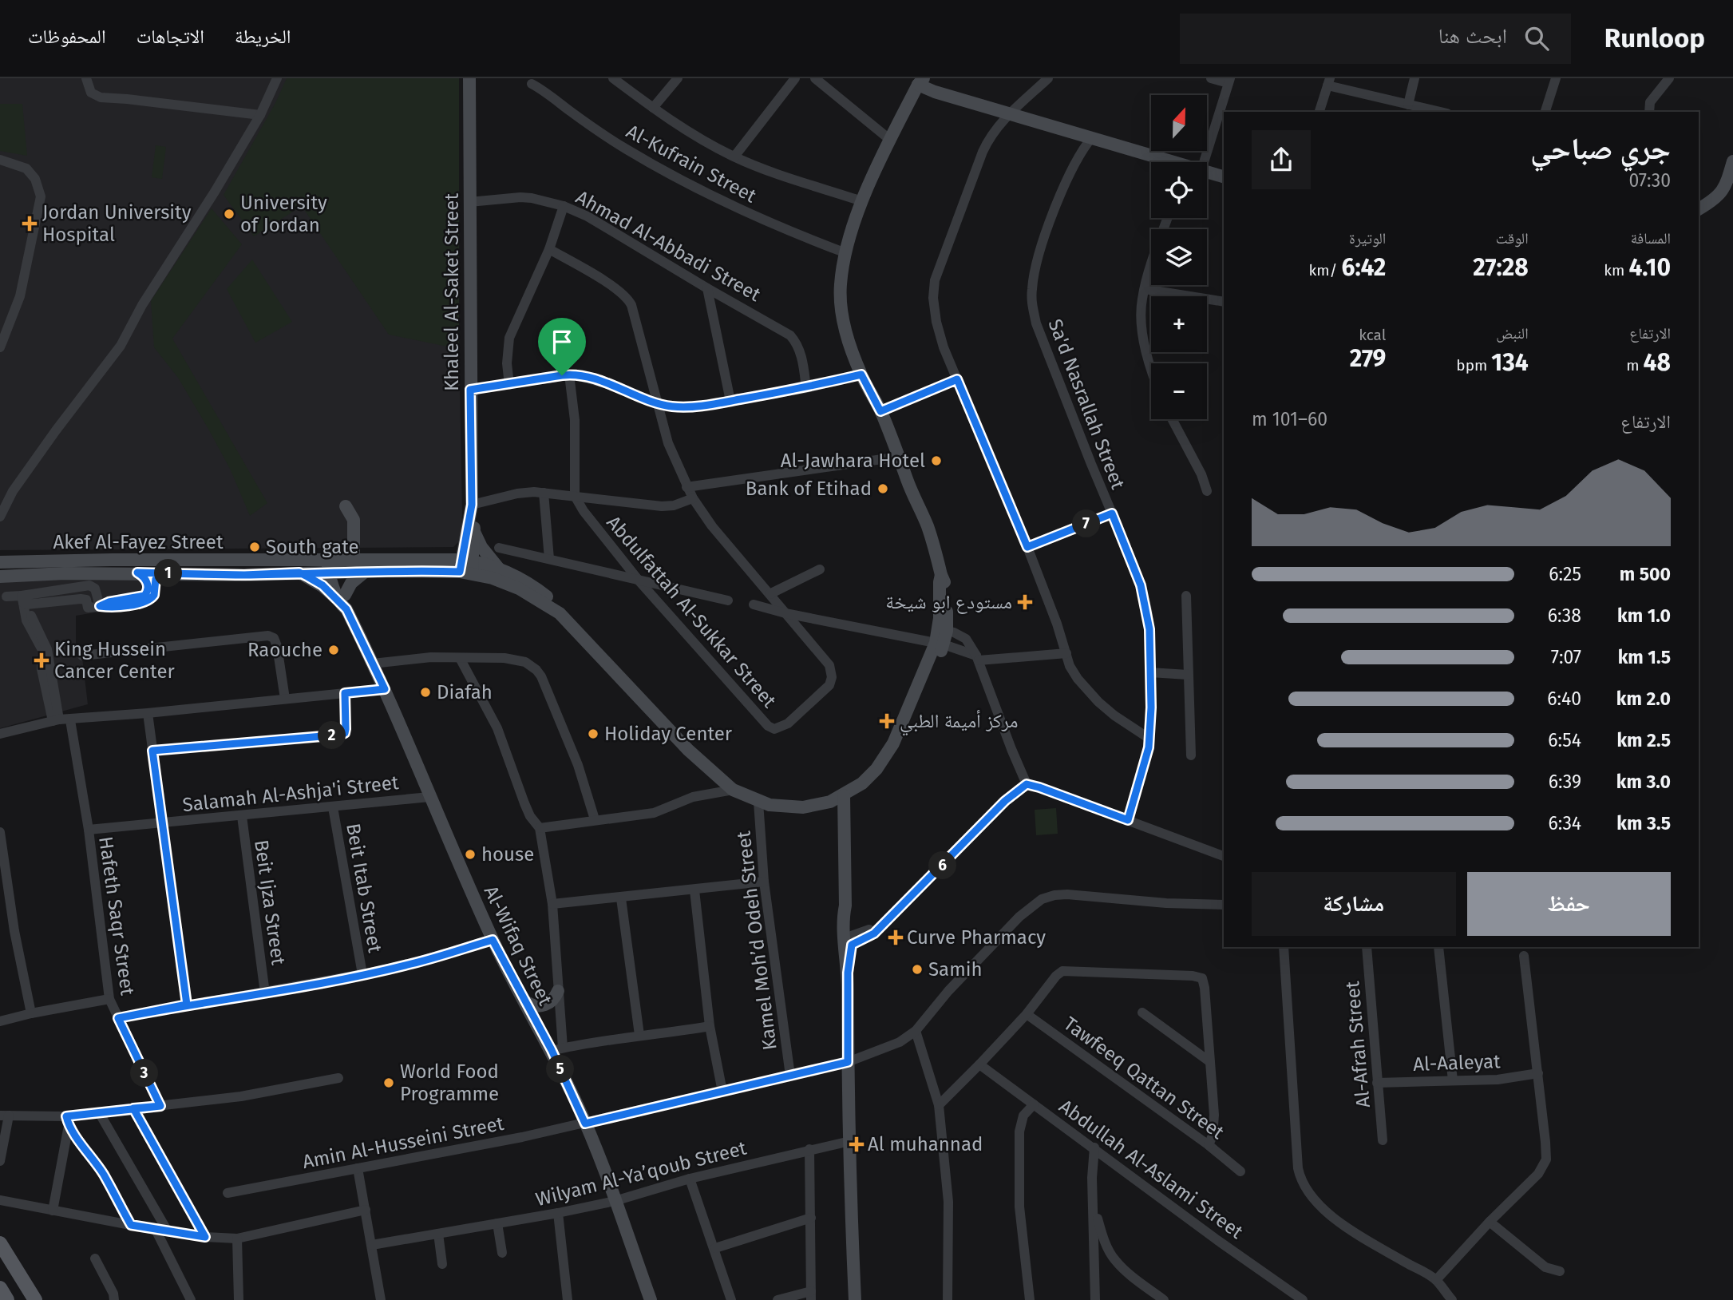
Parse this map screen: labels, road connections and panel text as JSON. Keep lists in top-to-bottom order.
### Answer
{
  "streets": {
    "main road": ["Khaleel Al-Saket Street", "Akef Al-Fayez Street", "Al-Wifaq Street"],
    "street": [
      "Al-Kufrain Street",
      "Ahmad Al-Abbadi Street",
      "Sa'd Nasrallah Street",
      "Abdulfattah Al-Sukkar Street",
      "Salamah Al-Ashja'i Street",
      "Beit Itab Street",
      "Beit Ijza Street",
      "Hafeth Saqr Street",
      "Kamel Moh’d Odeh Street",
      "Al-Afrah Street",
      "Al-Aaleyat",
      "Tawfeeq Qattan Street",
      "Amin Al-Husseini Street",
      "Abdullah Al-Aslami Street",
      "Wilyam Al-Ya’qoub Street"
    ]
  },
  "crossings": [
    ["Al-Kufrain Street", "Akef Al-Fayez Street"],
    ["Ahmad Al-Abbadi Street", "Khaleel Al-Saket Street"],
    ["Khaleel Al-Saket Street", "Akef Al-Fayez Street"],
    ["Akef Al-Fayez Street", "Kamel Moh’d Odeh Street"],
    ["Akef Al-Fayez Street", "Al-Wifaq Street"],
    ["Salamah Al-Ashja'i Street", "Beit Itab Street"],
    ["Salamah Al-Ashja'i Street", "Beit Ijza Street"],
    ["Salamah Al-Ashja'i Street", "Hafeth Saqr Street"],
    ["Salamah Al-Ashja'i Street", "Al-Wifaq Street"],
    ["Kamel Moh’d Odeh Street", "Amin Al-Husseini Street"],
    ["Al-Wifaq Street", "Amin Al-Husseini Street"],
    ["Al-Wifaq Street", "Wilyam Al-Ya’qoub Street"],
    ["Al-Afrah Street", "Al-Aaleyat"]
  ],
  "places": {
    "other": [
      "University of Jordan",
      "Al-Jawhara Hotel",
      "Bank of Etihad",
      "South gate",
      "Raouche",
      "Diafah",
      "Holiday Center",
      "house",
      "Samih",
      "World Food Programme"
    ],
    "health": [
      "Jordan University Hospital",
      "مستودع ابو شيخة",
      "King Hussein Cancer Center",
      "مركز أميمة الطبي",
      "Curve Pharmacy",
      "Al muhannad"
    ]
  },
  "north": "top",
  "page": {
    "header": "Runloop",
    "search": "ابحث هنا",
    "nav": ["الخريطة", "الاتجاهات", "المحفوظات"],
    "map_buttons": ["+", "−"],
    "heading": ["جري صباحي", "07:30"],
    "stats": [
      ["المسافة", "4.10 km"],
      ["الوقت", "27:28"],
      ["الوتيرة", "6:42 /km"],
      ["الارتفاع", "48 m"],
      ["النبض", "134 bpm"],
      ["kcal", "279"]
    ],
    "chart": ["الارتفاع", "60–101 m"],
    "pins": [
      "7",
      "1",
      "2",
      "6",
      "5",
      "3"
    ],
    "list": [
      {
        "name": "500 m",
        "note": "6:25"
      },
      {
        "name": "1.0 km",
        "note": "6:38"
      },
      {
        "name": "1.5 km",
        "note": "7:07"
      },
      {
        "name": "2.0 km",
        "note": "6:40"
      },
      {
        "name": "2.5 km",
        "note": "6:54"
      },
      {
        "name": "3.0 km",
        "note": "6:39"
      },
      {
        "name": "3.5 km",
        "note": "6:34"
      }
    ],
    "buttons": ["حفظ", "مشاركة"]
  }
}
